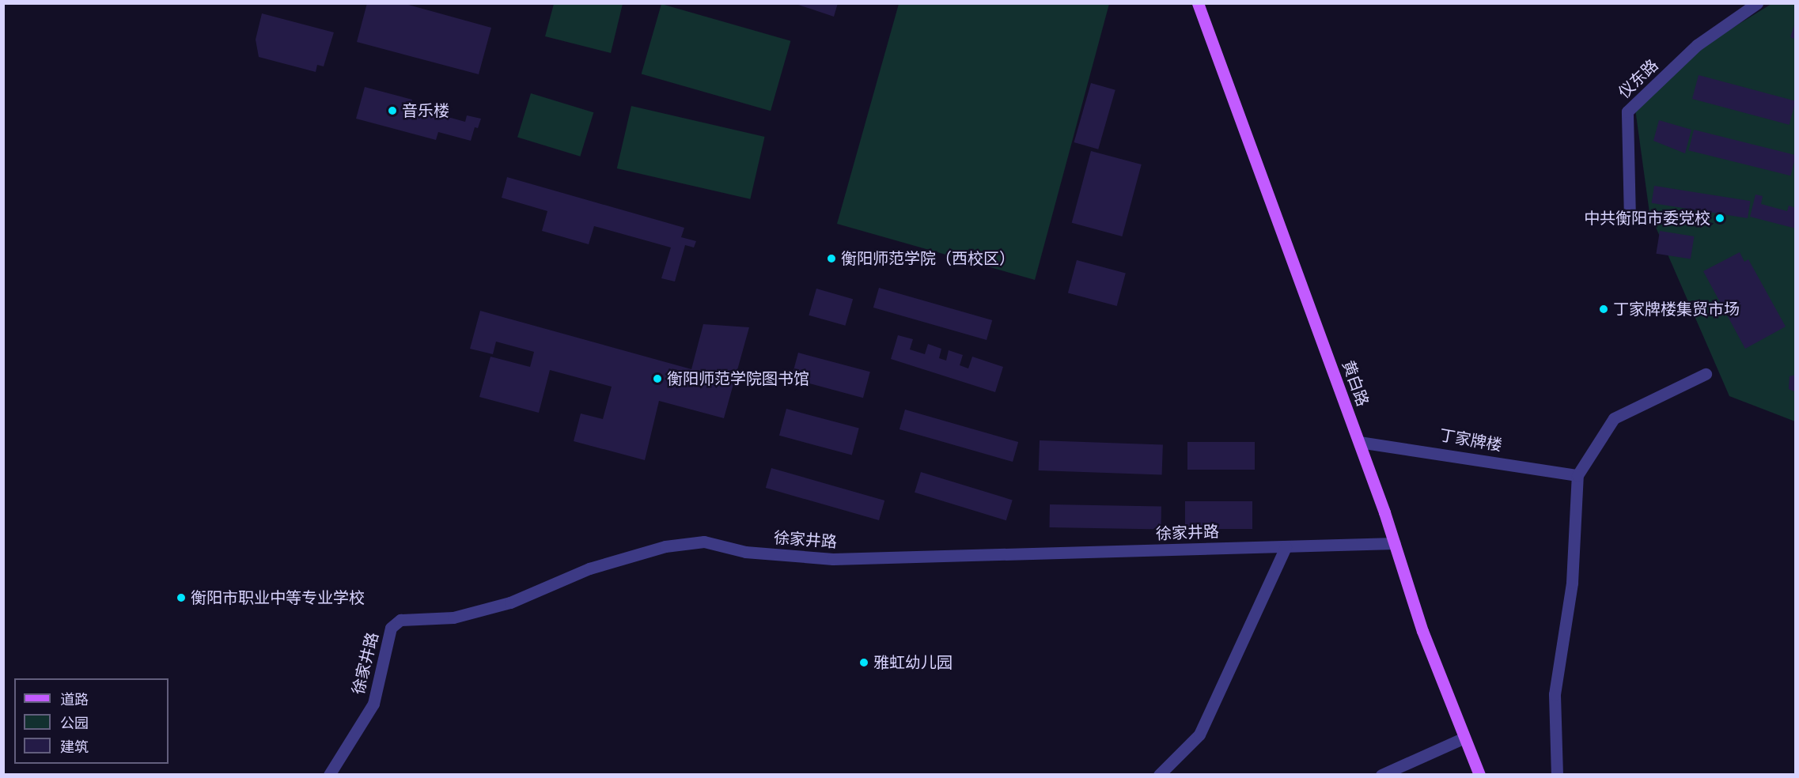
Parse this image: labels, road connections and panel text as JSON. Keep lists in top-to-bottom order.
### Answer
{
  "streets": {
    "main road": ["黄白路"],
    "street": ["仪东路", "丁家牌楼", "徐家井路"]
  },
  "crossings": [
    ["黄白路", "丁家牌楼"],
    ["黄白路", "徐家井路"]
  ],
  "places": [
    "音乐楼",
    "中共衡阳市委党校",
    "衡阳师范学院（西校区）",
    "丁家牌楼集贸市场",
    "衡阳师范学院图书馆",
    "衡阳市职业中等专业学校",
    "雅虹幼儿园"
  ],
  "legend": ["道路", "公园", "建筑"]
}
